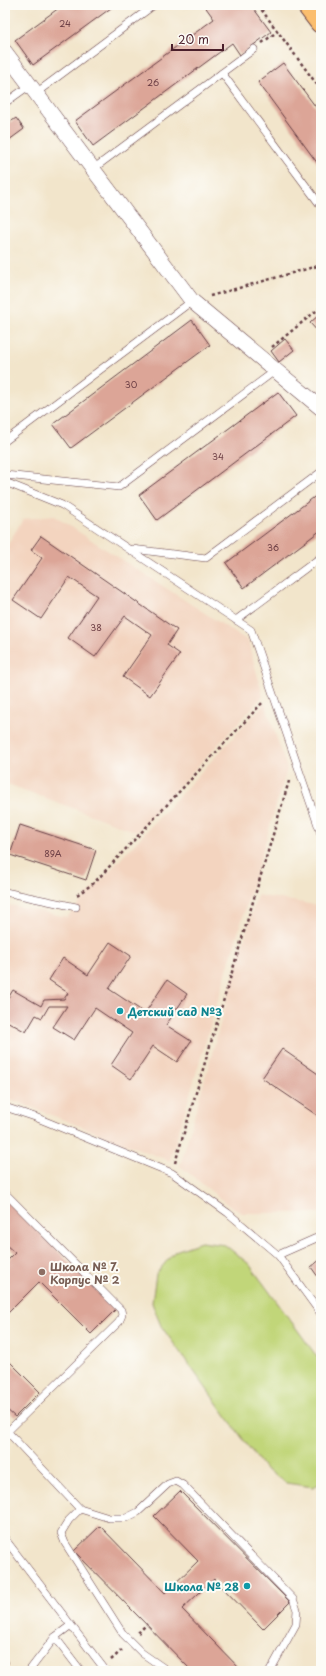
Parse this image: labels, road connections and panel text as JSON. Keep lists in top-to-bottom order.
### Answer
{
  "places": ["Детский сад №3", "Школа № 7. Корпус № 2", "Школа № 28"],
  "house_numbers": [
    "24",
    "26",
    "30",
    "34",
    "36",
    "38",
    "89А"
  ],
  "scale_bar": "20 m"
}
